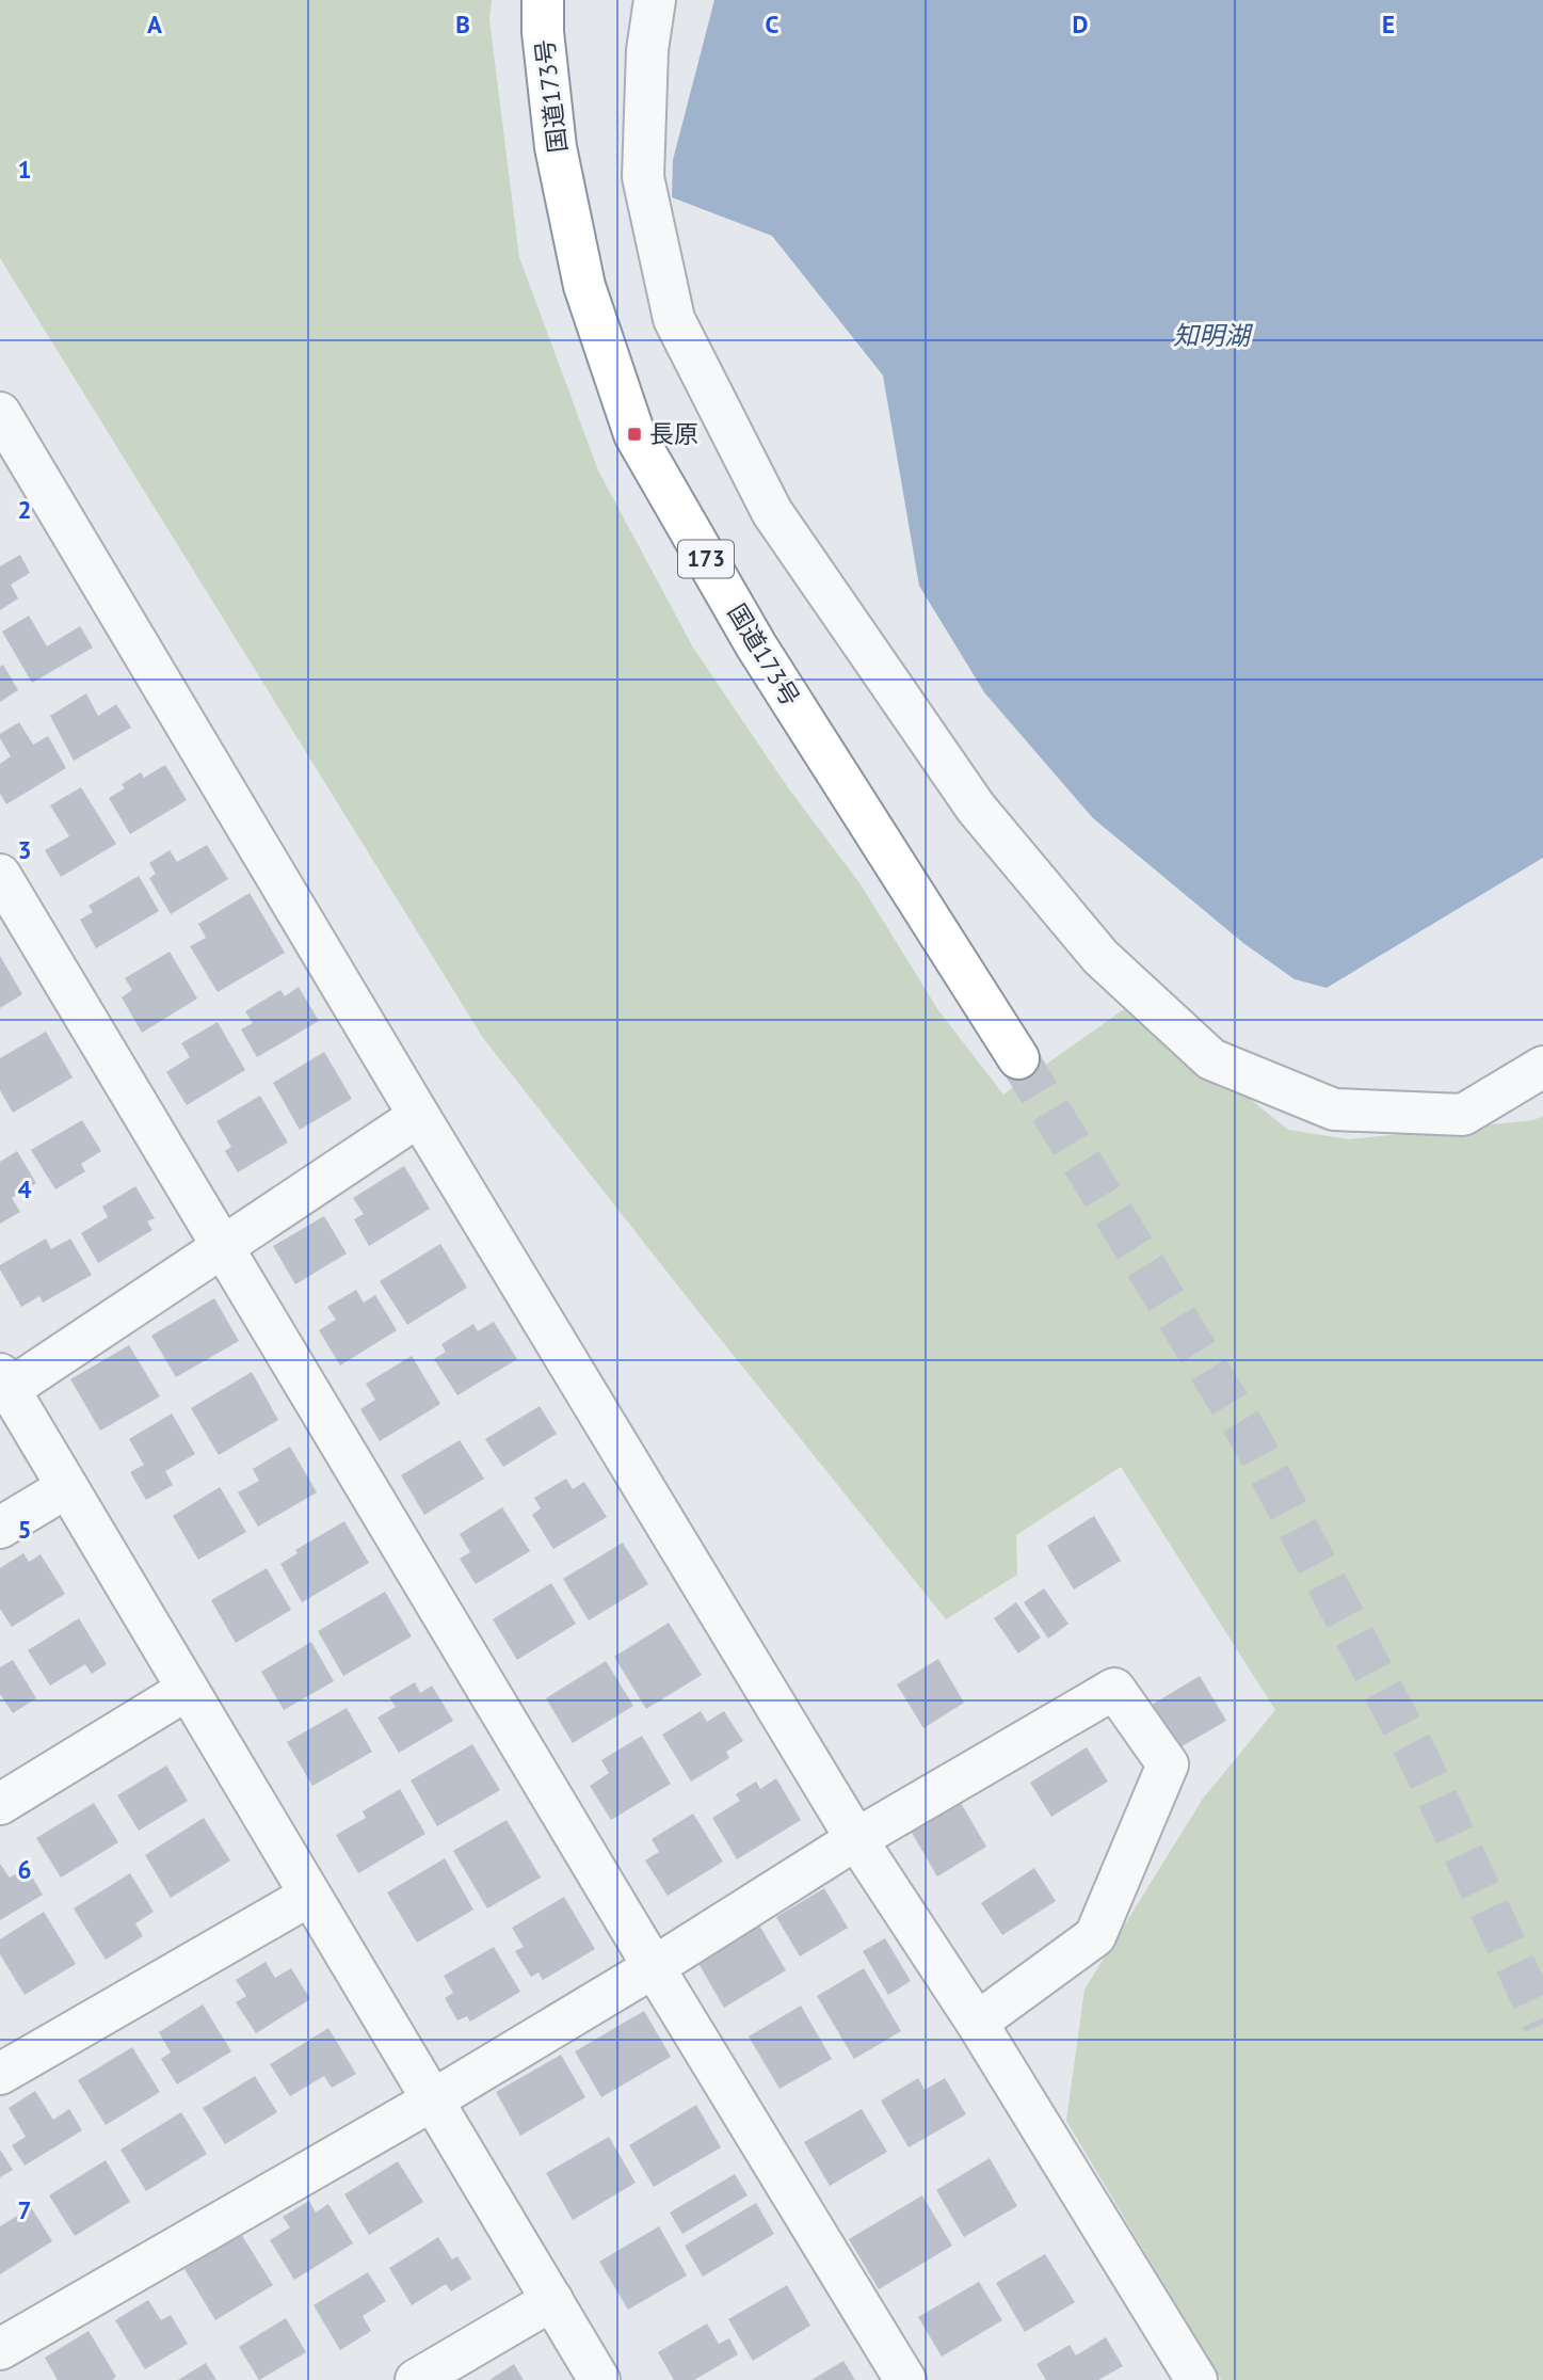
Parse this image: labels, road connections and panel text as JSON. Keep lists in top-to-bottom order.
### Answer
{
  "streets": {
    "highway": ["国道173号", "173"]
  },
  "water": ["知明湖"],
  "places": {
    "transit": ["長原"]
  },
  "grid": {
    "columns": [
      "A",
      "B",
      "C",
      "D",
      "E"
    ],
    "rows": [
      "1",
      "2",
      "3",
      "4",
      "5",
      "6",
      "7"
    ]
  }
}
